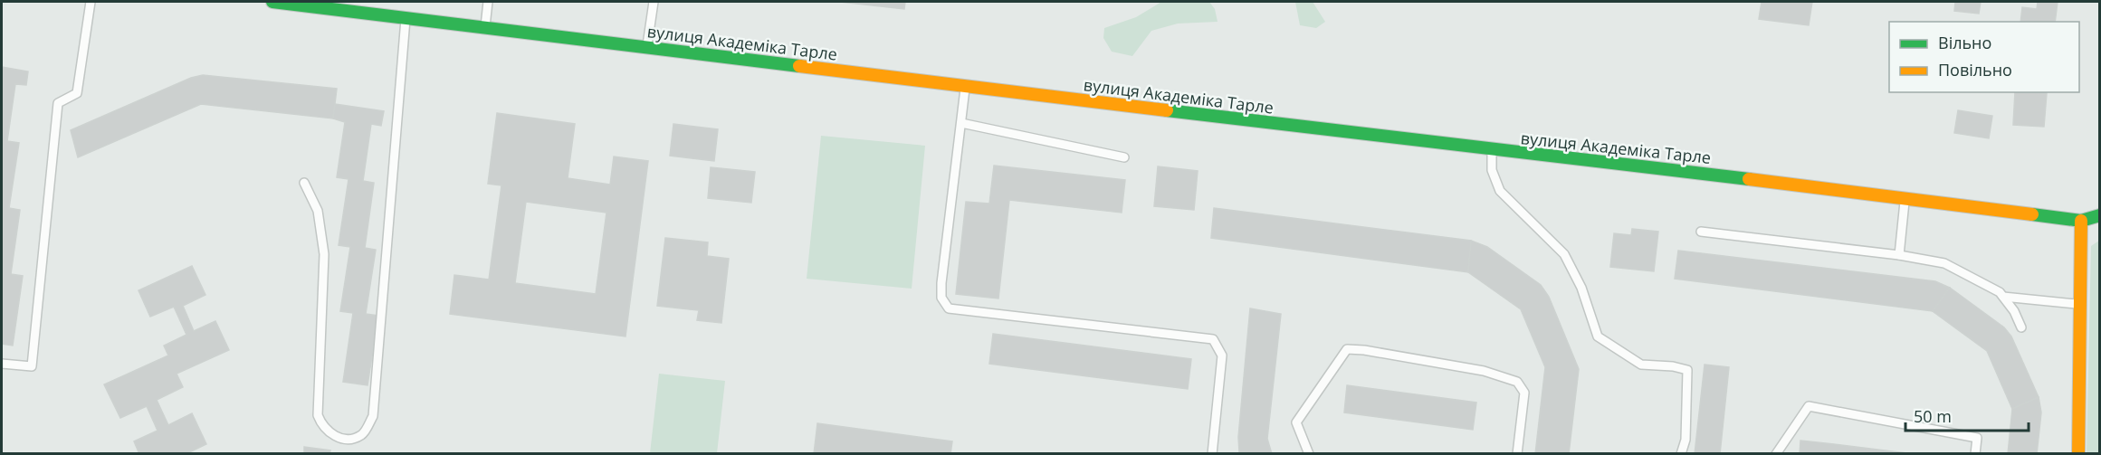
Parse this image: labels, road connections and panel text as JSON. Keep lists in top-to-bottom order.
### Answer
{
  "streets": {
    "street": ["вулиця Академіка Тарле"]
  },
  "legend": ["Вільно", "Повільно"],
  "scale_bar": "50 m"
}
